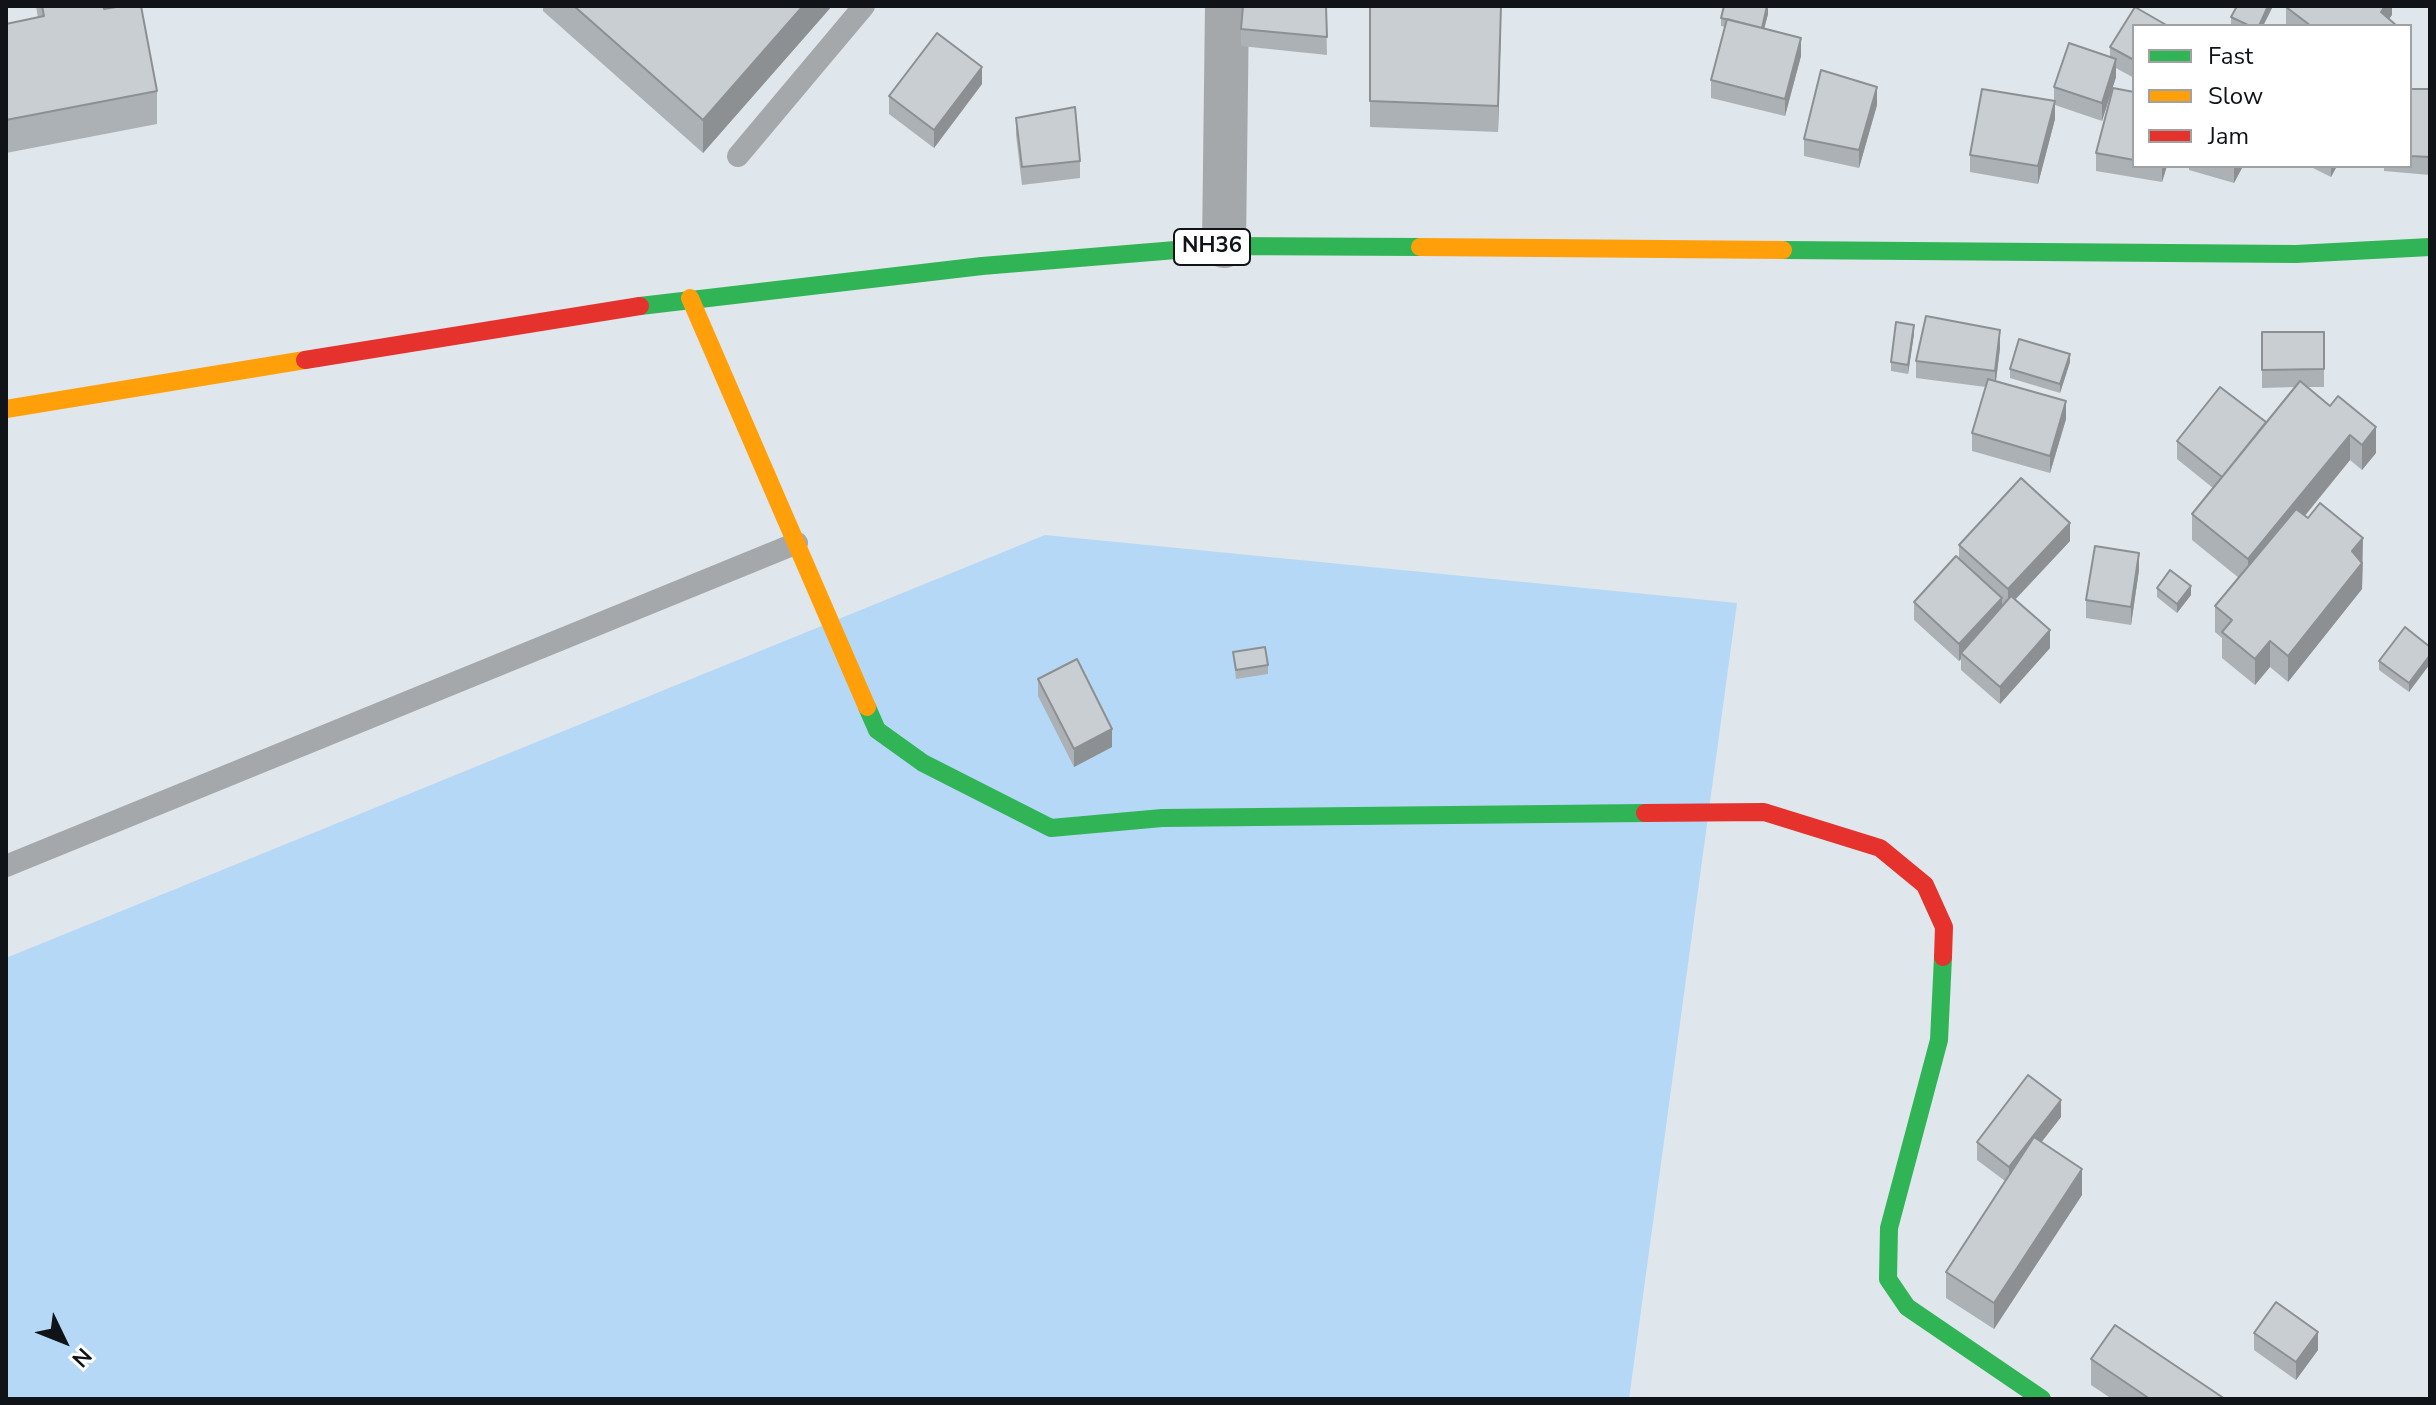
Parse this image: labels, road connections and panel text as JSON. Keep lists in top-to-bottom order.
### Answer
{
  "streets": {
    "main road": ["NH36"]
  },
  "legend": ["Fast", "Slow", "Jam"],
  "north": "bottom right"
}
